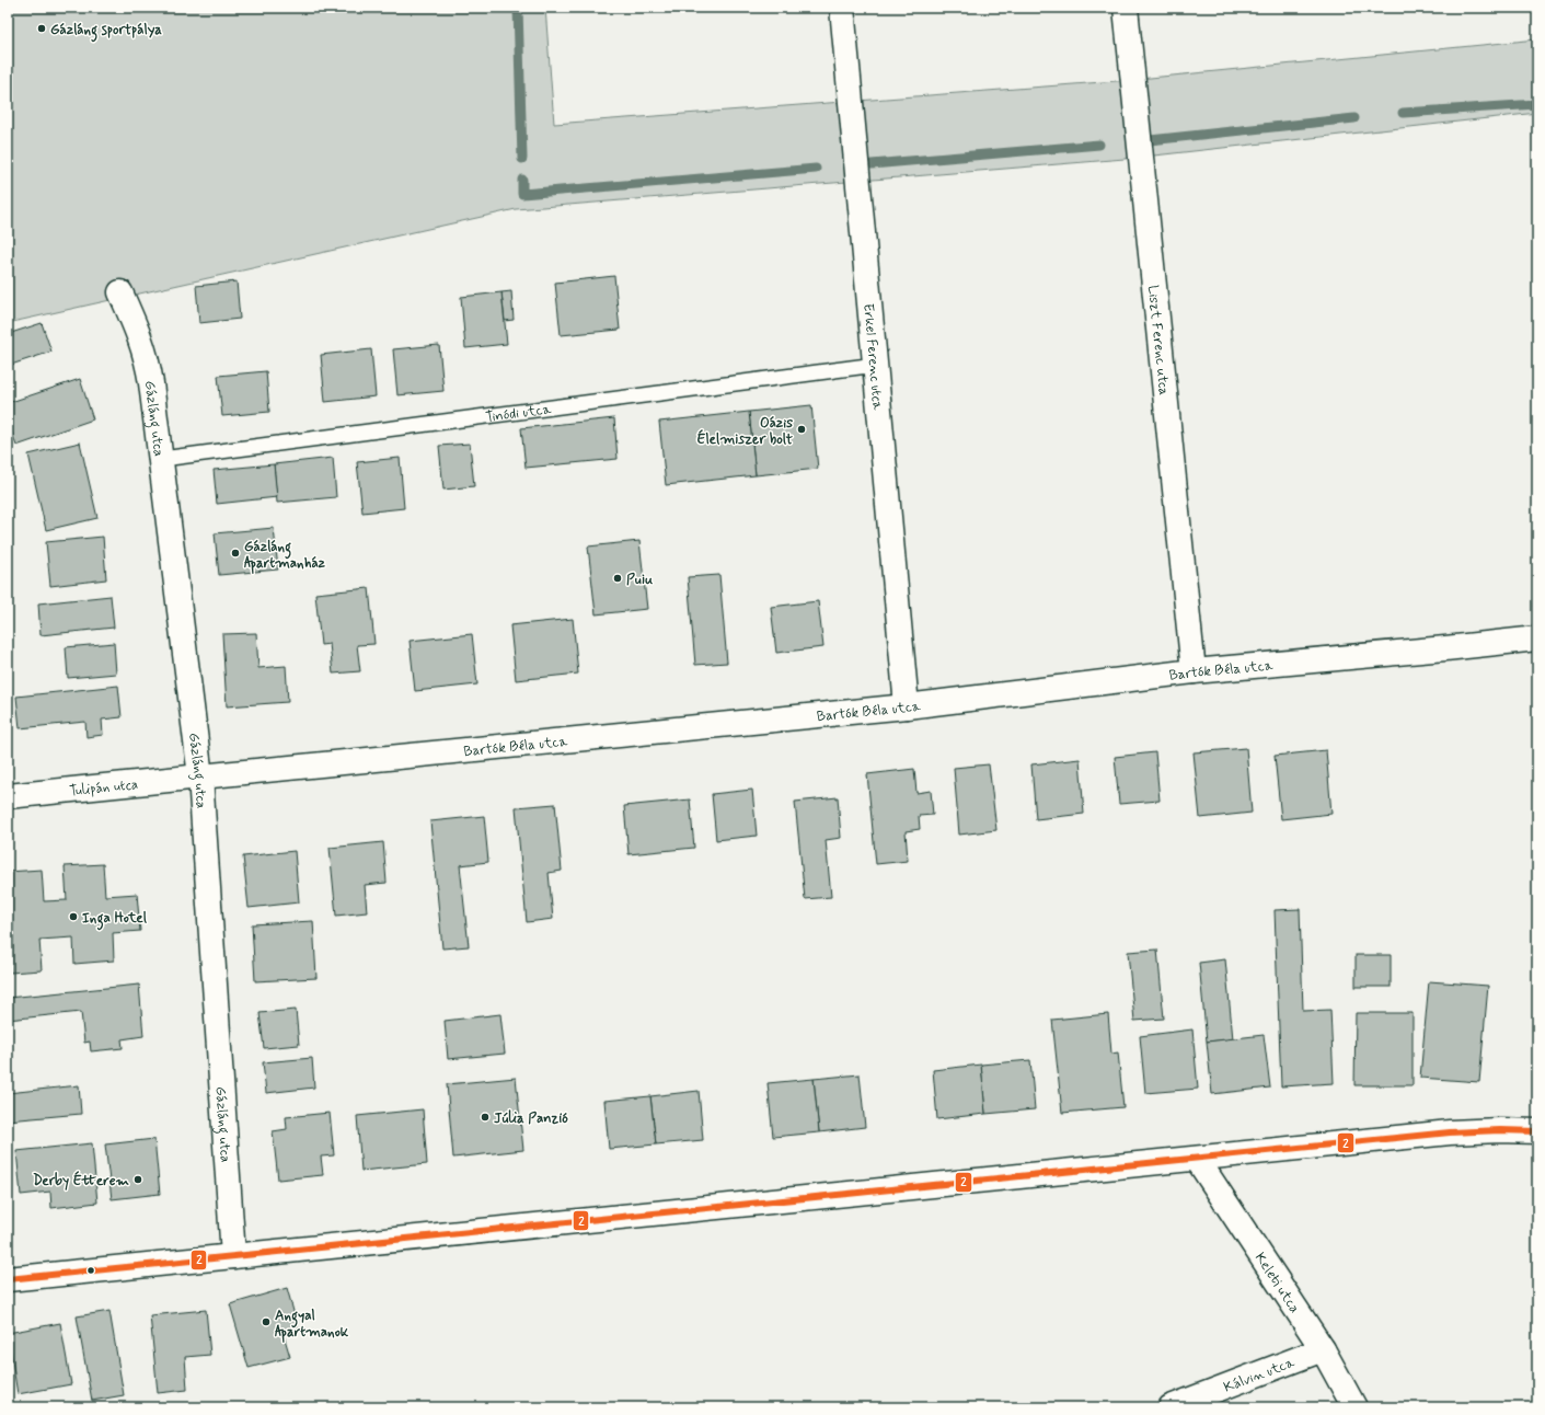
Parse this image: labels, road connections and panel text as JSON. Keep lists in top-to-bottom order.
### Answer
{
  "streets": {
    "street": [
      "Liszt Ferenc utca",
      "Erkel Ferenc utca",
      "Gázláng utca",
      "Bartók Béla utca",
      "Tulipán utca",
      "Keleti utca",
      "Kálvin utca"
    ],
    "lane": ["Tinódi utca"]
  },
  "crossings": [
    ["Liszt Ferenc utca", "Bartók Béla utca"],
    ["Erkel Ferenc utca", "Tinódi utca"],
    ["Erkel Ferenc utca", "Bartók Béla utca"],
    ["Tinódi utca", "Gázláng utca"],
    ["Gázláng utca", "Bartók Béla utca"],
    ["Gázláng utca", "Tulipán utca"],
    ["Bartók Béla utca", "Tulipán utca"],
    ["Keleti utca", "Kálvin utca"]
  ],
  "places": [
    "Gázláng sportpálya",
    "Oázis Élelmiszer bolt",
    "Gázláng Apartmanház",
    "Puiu",
    "Inga Hotel",
    "Júlia Panzió",
    "Derby Étterem",
    "Angyal Apartmanok"
  ],
  "lines": ["transit line 2"]
}
